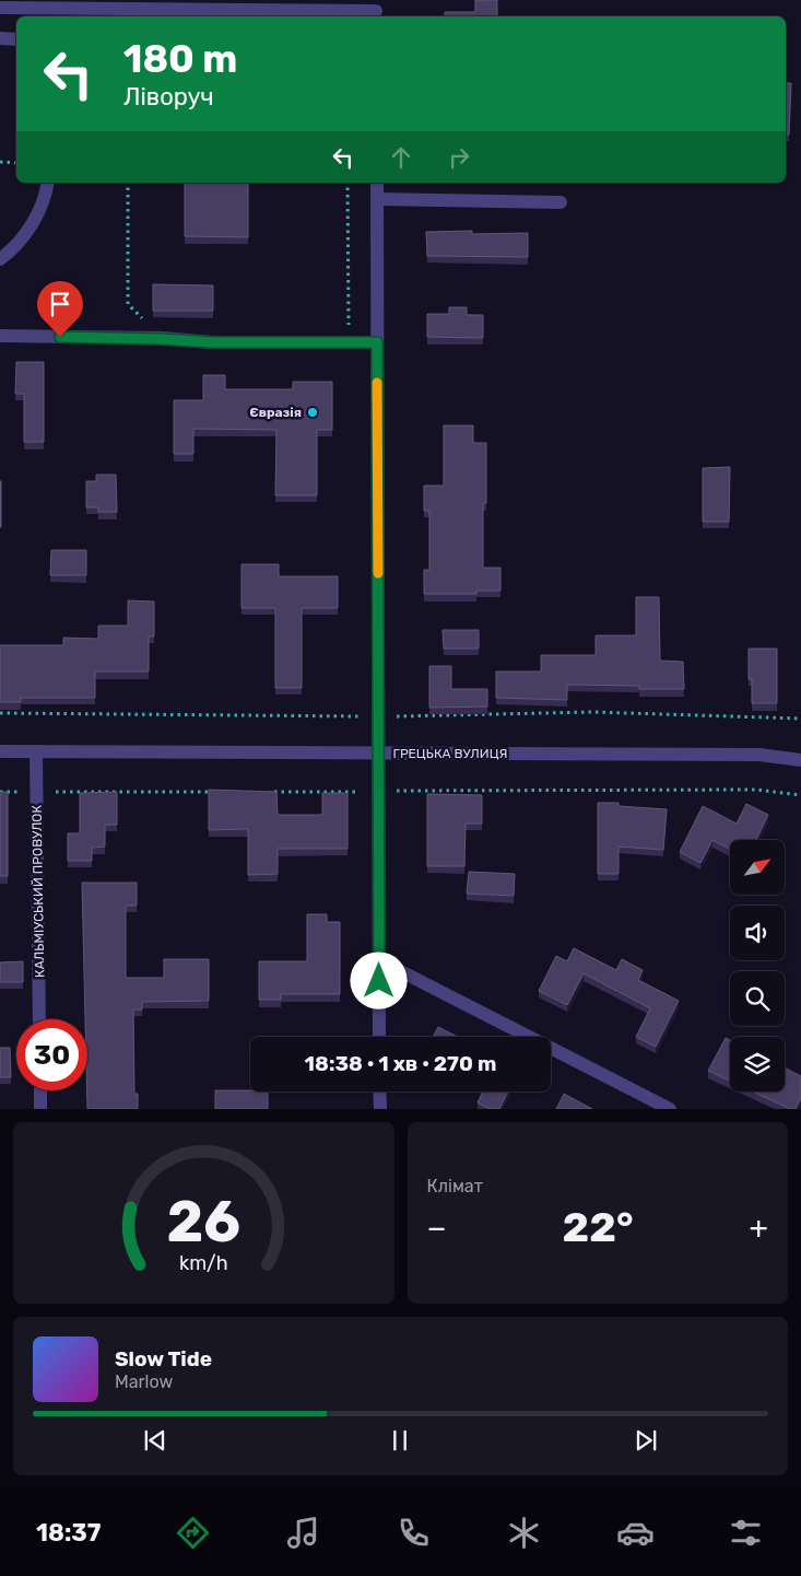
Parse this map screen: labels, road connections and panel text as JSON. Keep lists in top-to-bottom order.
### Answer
{
  "streets": {
    "street": ["ГРЕЦЬКА ВУЛИЦЯ", "КАЛЬМІУСЬКИЙ ПРОВУЛОК"]
  },
  "crossings": [
    ["ГРЕЦЬКА ВУЛИЦЯ", "КАЛЬМІУСЬКИЙ ПРОВУЛОК"]
  ],
  "places": ["Євразія"],
  "north": "top right",
  "page": {
    "turn": ["180 m", "Ліворуч"],
    "limit": "30",
    "trip": "18:38 · 1 хв · 270 m",
    "tile": "Клімат",
    "heat": ["−", "22°", "+"],
    "song": ["Slow Tide", "Marlow"],
    "tabs": "18:37",
    "gauge": ["26", "km/h"]
  }
}
